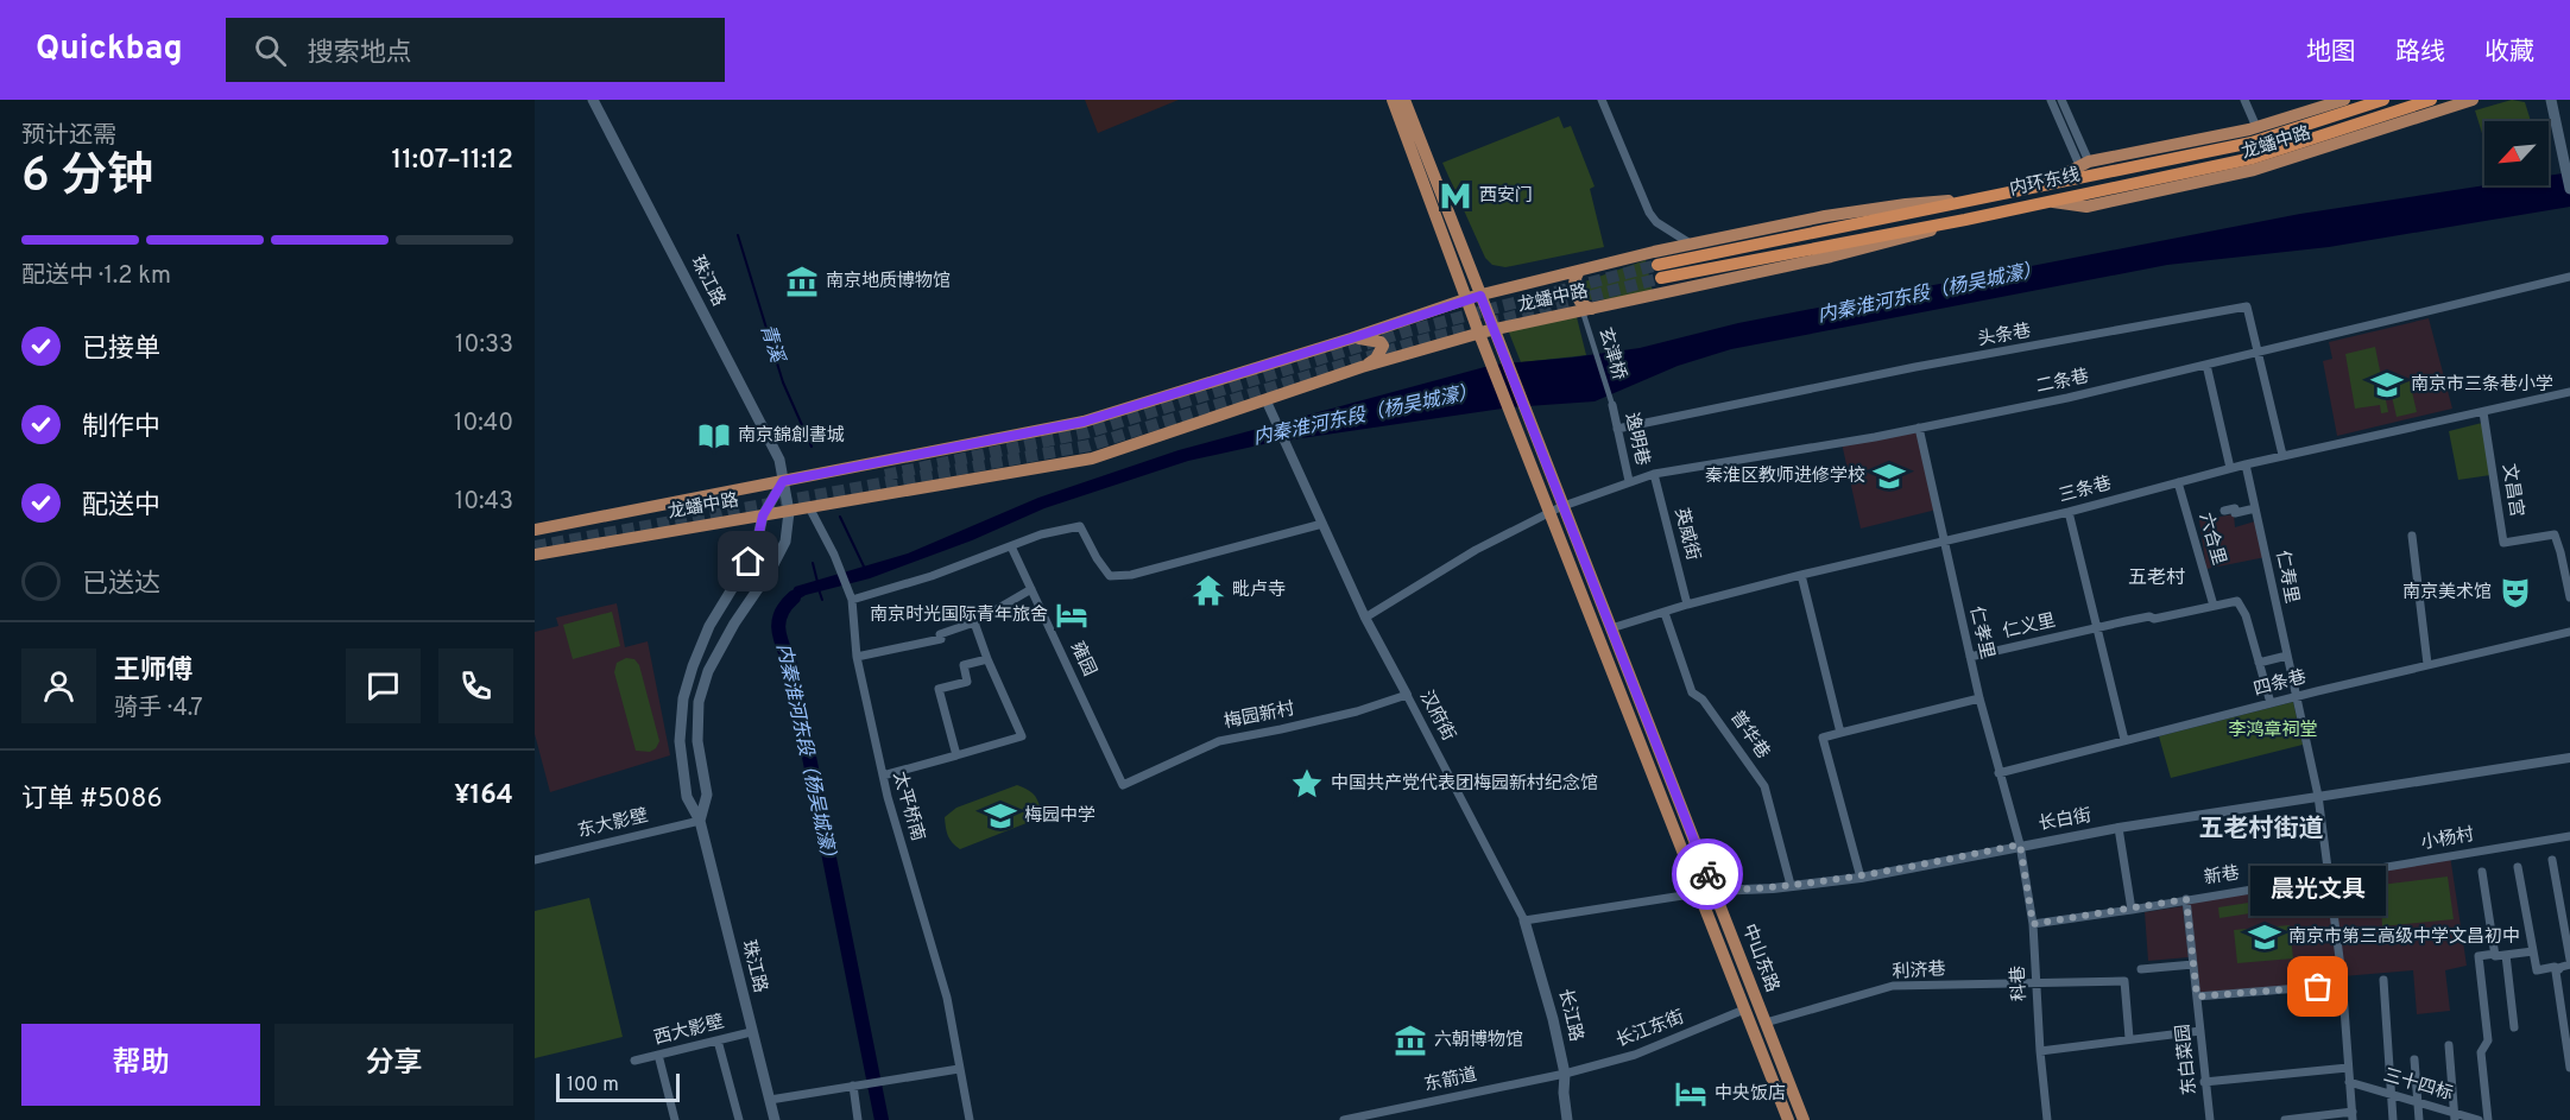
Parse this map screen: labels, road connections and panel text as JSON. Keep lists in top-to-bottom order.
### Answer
{
  "streets": {
    "highway": ["内环东线"],
    "main road": [
      "龙蟠中路",
      "珠江路",
      "中山东路",
      "长江路"
    ],
    "street": [
      "头条巷",
      "玄津桥",
      "二条巷",
      "逸明巷",
      "三条巷",
      "文昌宫",
      "英威街",
      "六合里",
      "仁寿里",
      "仁义里",
      "仁孝里",
      "雍园",
      "四条巷",
      "梅园新村",
      "汉府街",
      "普华巷",
      "太平桥南",
      "长白街",
      "东大影壁",
      "小杨村",
      "新巷",
      "利济巷",
      "科巷",
      "长江东街",
      "西大影壁",
      "东白菜园",
      "东箭道",
      "三十四标"
    ]
  },
  "crossings": [
    ["龙蟠中路", "内环东线"],
    ["龙蟠中路", "珠江路"],
    ["龙蟠中路", "玄津桥"],
    ["龙蟠中路", "汉府街"],
    ["龙蟠中路", "太平桥南"],
    ["龙蟠中路", "中山东路"],
    ["珠江路", "东大影壁"],
    ["珠江路", "西大影壁"],
    ["头条巷", "二条巷"],
    ["头条巷", "逸明巷"],
    ["头条巷", "三条巷"],
    ["玄津桥", "逸明巷"],
    ["二条巷", "逸明巷"],
    ["二条巷", "英威街"],
    ["二条巷", "仁孝里"],
    ["二条巷", "中山东路"],
    ["三条巷", "文昌宫"],
    ["三条巷", "英威街"],
    ["三条巷", "六合里"],
    ["三条巷", "仁寿里"],
    ["三条巷", "仁孝里"],
    ["三条巷", "普华巷"],
    ["三条巷", "中山东路"],
    ["六合里", "仁义里"],
    ["仁寿里", "四条巷"],
    ["仁寿里", "长白街"],
    ["仁寿里", "小杨村"],
    ["仁寿里", "新巷"],
    ["仁寿里", "三十四标"],
    ["仁义里", "仁孝里"],
    ["仁孝里", "四条巷"],
    ["仁孝里", "长白街"],
    ["仁孝里", "科巷"],
    ["雍园", "梅园新村"],
    ["梅园新村", "汉府街"],
    ["汉府街", "长白街"],
    ["汉府街", "长江路"],
    ["普华巷", "长白街"],
    ["长白街", "中山东路"],
    ["长白街", "科巷"],
    ["长白街", "长江路"],
    ["小杨村", "新巷"],
    ["新巷", "科巷"],
    ["新巷", "东白菜园"],
    ["中山东路", "利济巷"],
    ["中山东路", "长江东街"],
    ["利济巷", "科巷"],
    ["长江路", "长江东街"],
    ["长江路", "东箭道"],
    ["长江东街", "东箭道"]
  ],
  "districts": ["五老村", "五老村街道"],
  "water": ["内秦淮河东段（杨吴城濠）", "青溪"],
  "parks": ["李鸿章祠堂"],
  "places": {
    "metro station": ["西安门"],
    "museum": ["南京地质博物馆", "六朝博物馆"],
    "school or university": [
      "南京市三条巷小学",
      "秦淮区教师进修学校",
      "梅园中学",
      "南京市第三高级中学文昌初中"
    ],
    "library": ["南京錦創書城"],
    "temple": ["毗卢寺"],
    "theatre": ["南京美术馆"],
    "hotel": ["南京时光国际青年旅舍", "中央饭店"],
    "place": ["中国共产党代表团梅园新村纪念馆"],
    "other": ["晨光文具"]
  },
  "scale_bar": "100 m",
  "north": "bottom left",
  "page": {
    "header": "Quickbag",
    "search": "搜索地点",
    "nav": ["地图", "路线", "收藏"],
    "heading": ["6 分钟", "预计还需", "11:07–11:12"],
    "panel": [
      "王师傅",
      "骑手 · 4.7",
      "订单 #5086",
      "¥164"
    ],
    "bar": "配送中 · 1.2 km",
    "list": [
      ["已接单", "10:33"],
      ["制作中", "10:40"],
      ["配送中", "10:43"],
      "已送达"
    ],
    "bubble": "晨光文具",
    "buttons": ["帮助", "分享"],
    "scale": "100 m"
  }
}
